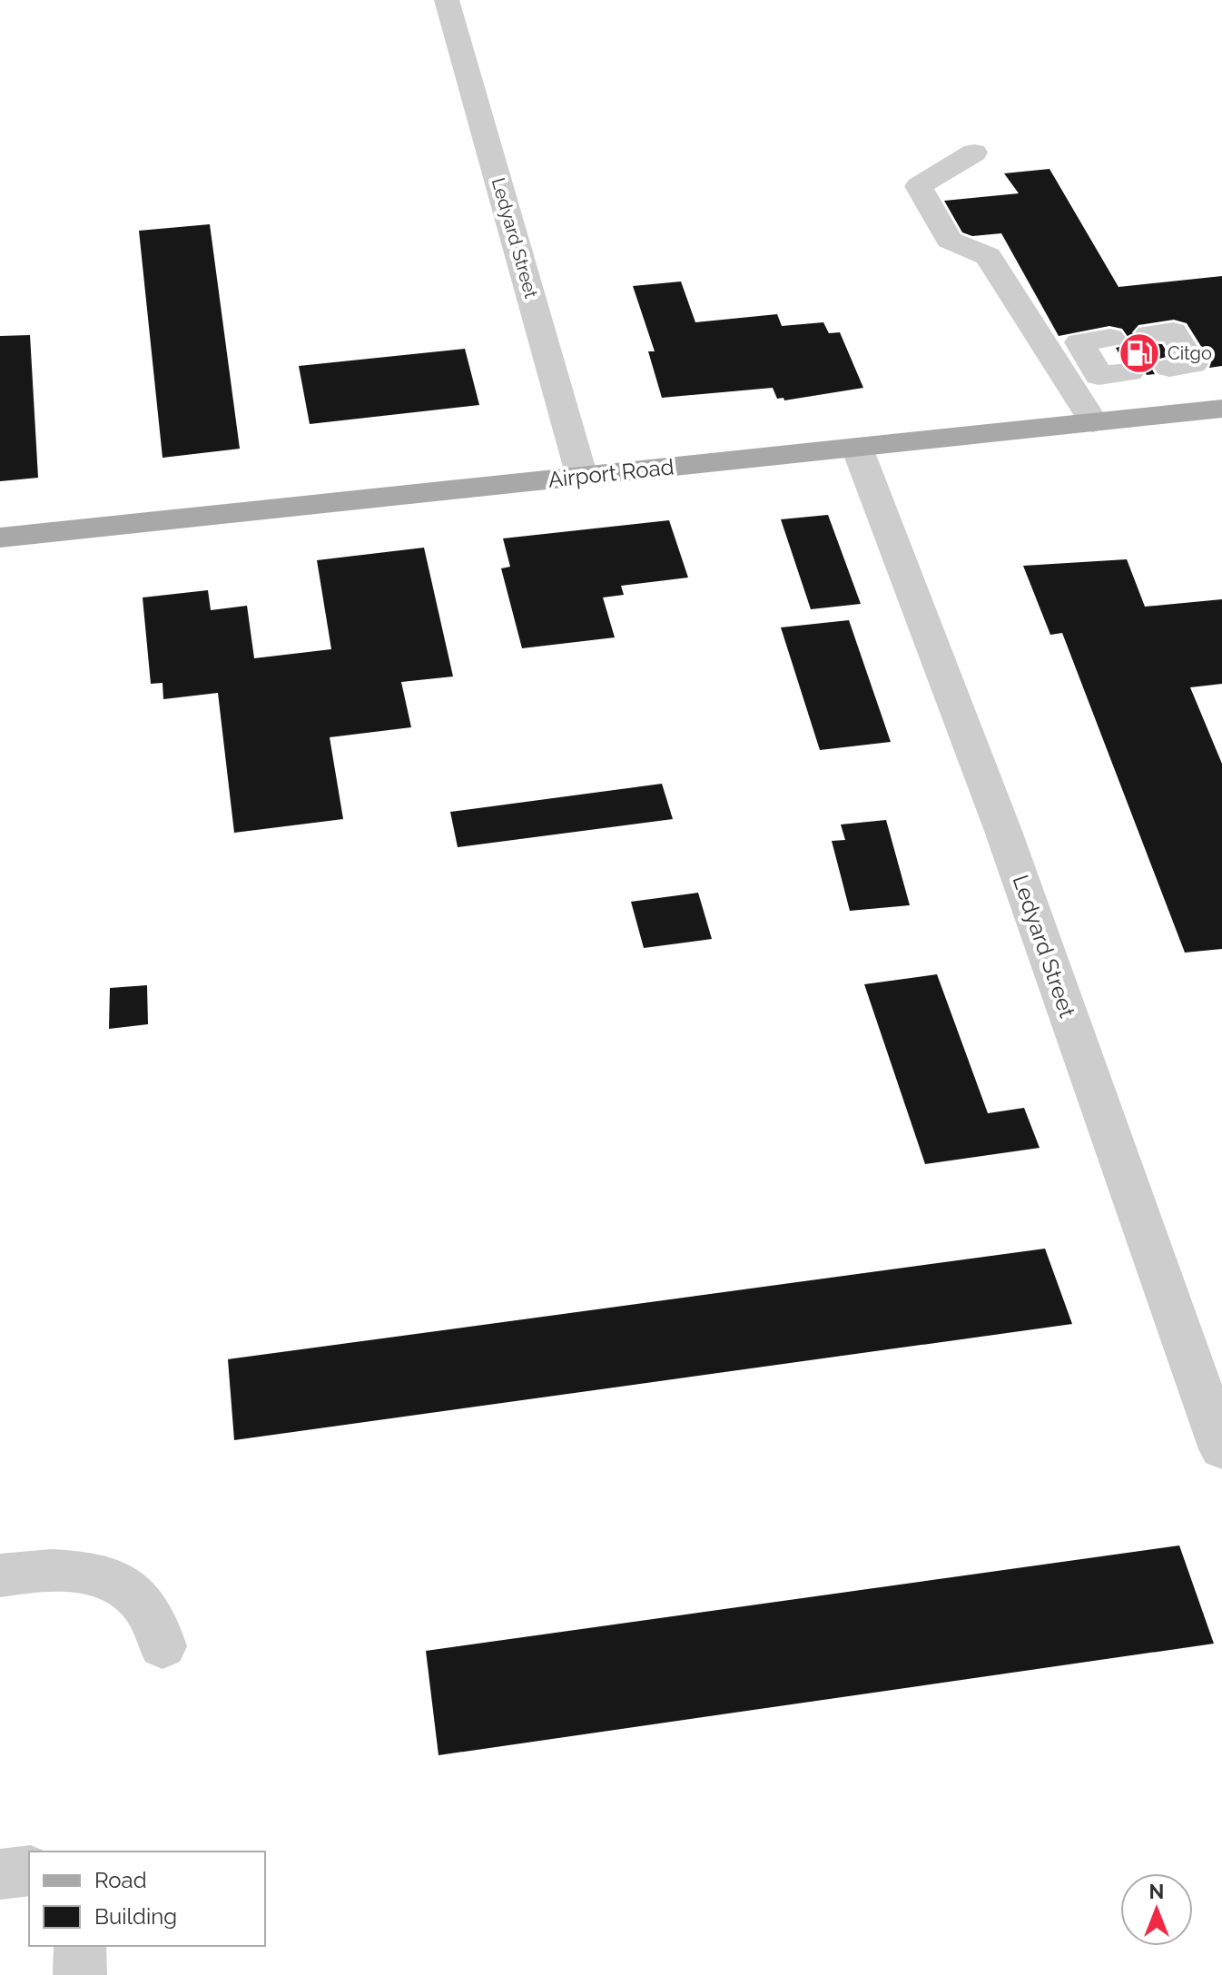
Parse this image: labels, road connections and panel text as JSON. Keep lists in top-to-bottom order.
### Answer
{
  "streets": {
    "main road": ["Airport Road"],
    "street": ["Ledyard Street"]
  },
  "crossings": [
    ["Ledyard Street", "Airport Road"]
  ],
  "places": {
    "fuel station": ["Citgo"]
  },
  "legend": ["Road", "Building"],
  "north": "top"
}
